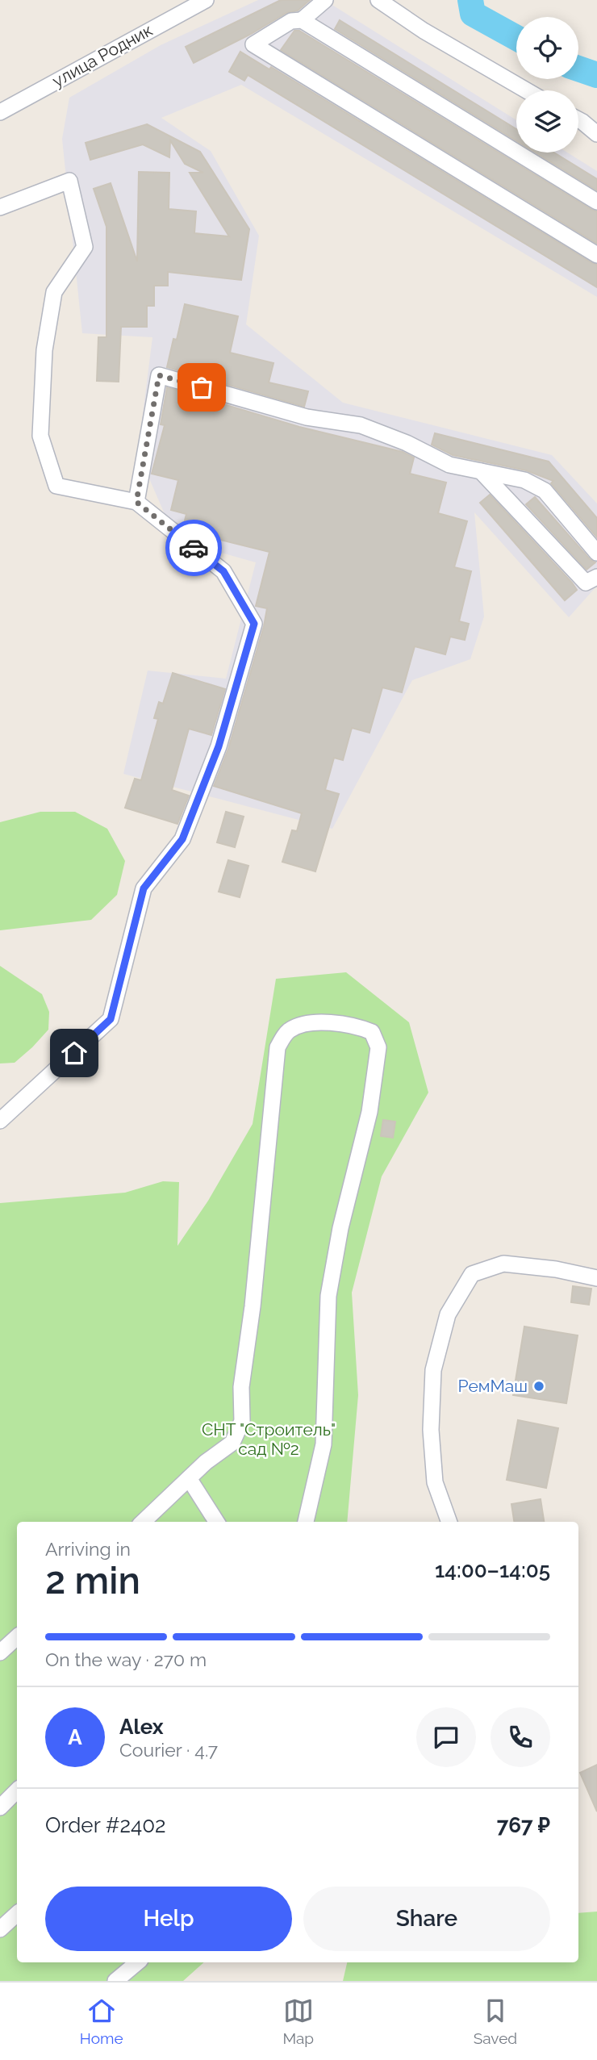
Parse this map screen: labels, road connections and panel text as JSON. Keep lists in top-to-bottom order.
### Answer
{
  "streets": {
    "street": ["улица Родник"]
  },
  "parks": ["СНТ \"Строитель\" сад №2"],
  "places": ["РемМаш"],
  "page": {
    "heading": ["2 min", "Arriving in", "14:00–14:05"],
    "panel": [
      "Alex",
      "Courier · 4.7",
      "Order #2402",
      "767 ₽"
    ],
    "bar": "On the way · 270 m",
    "round": "A",
    "buttons": ["Help", "Share"],
    "tabs": ["Home", "Map", "Saved"]
  }
}
